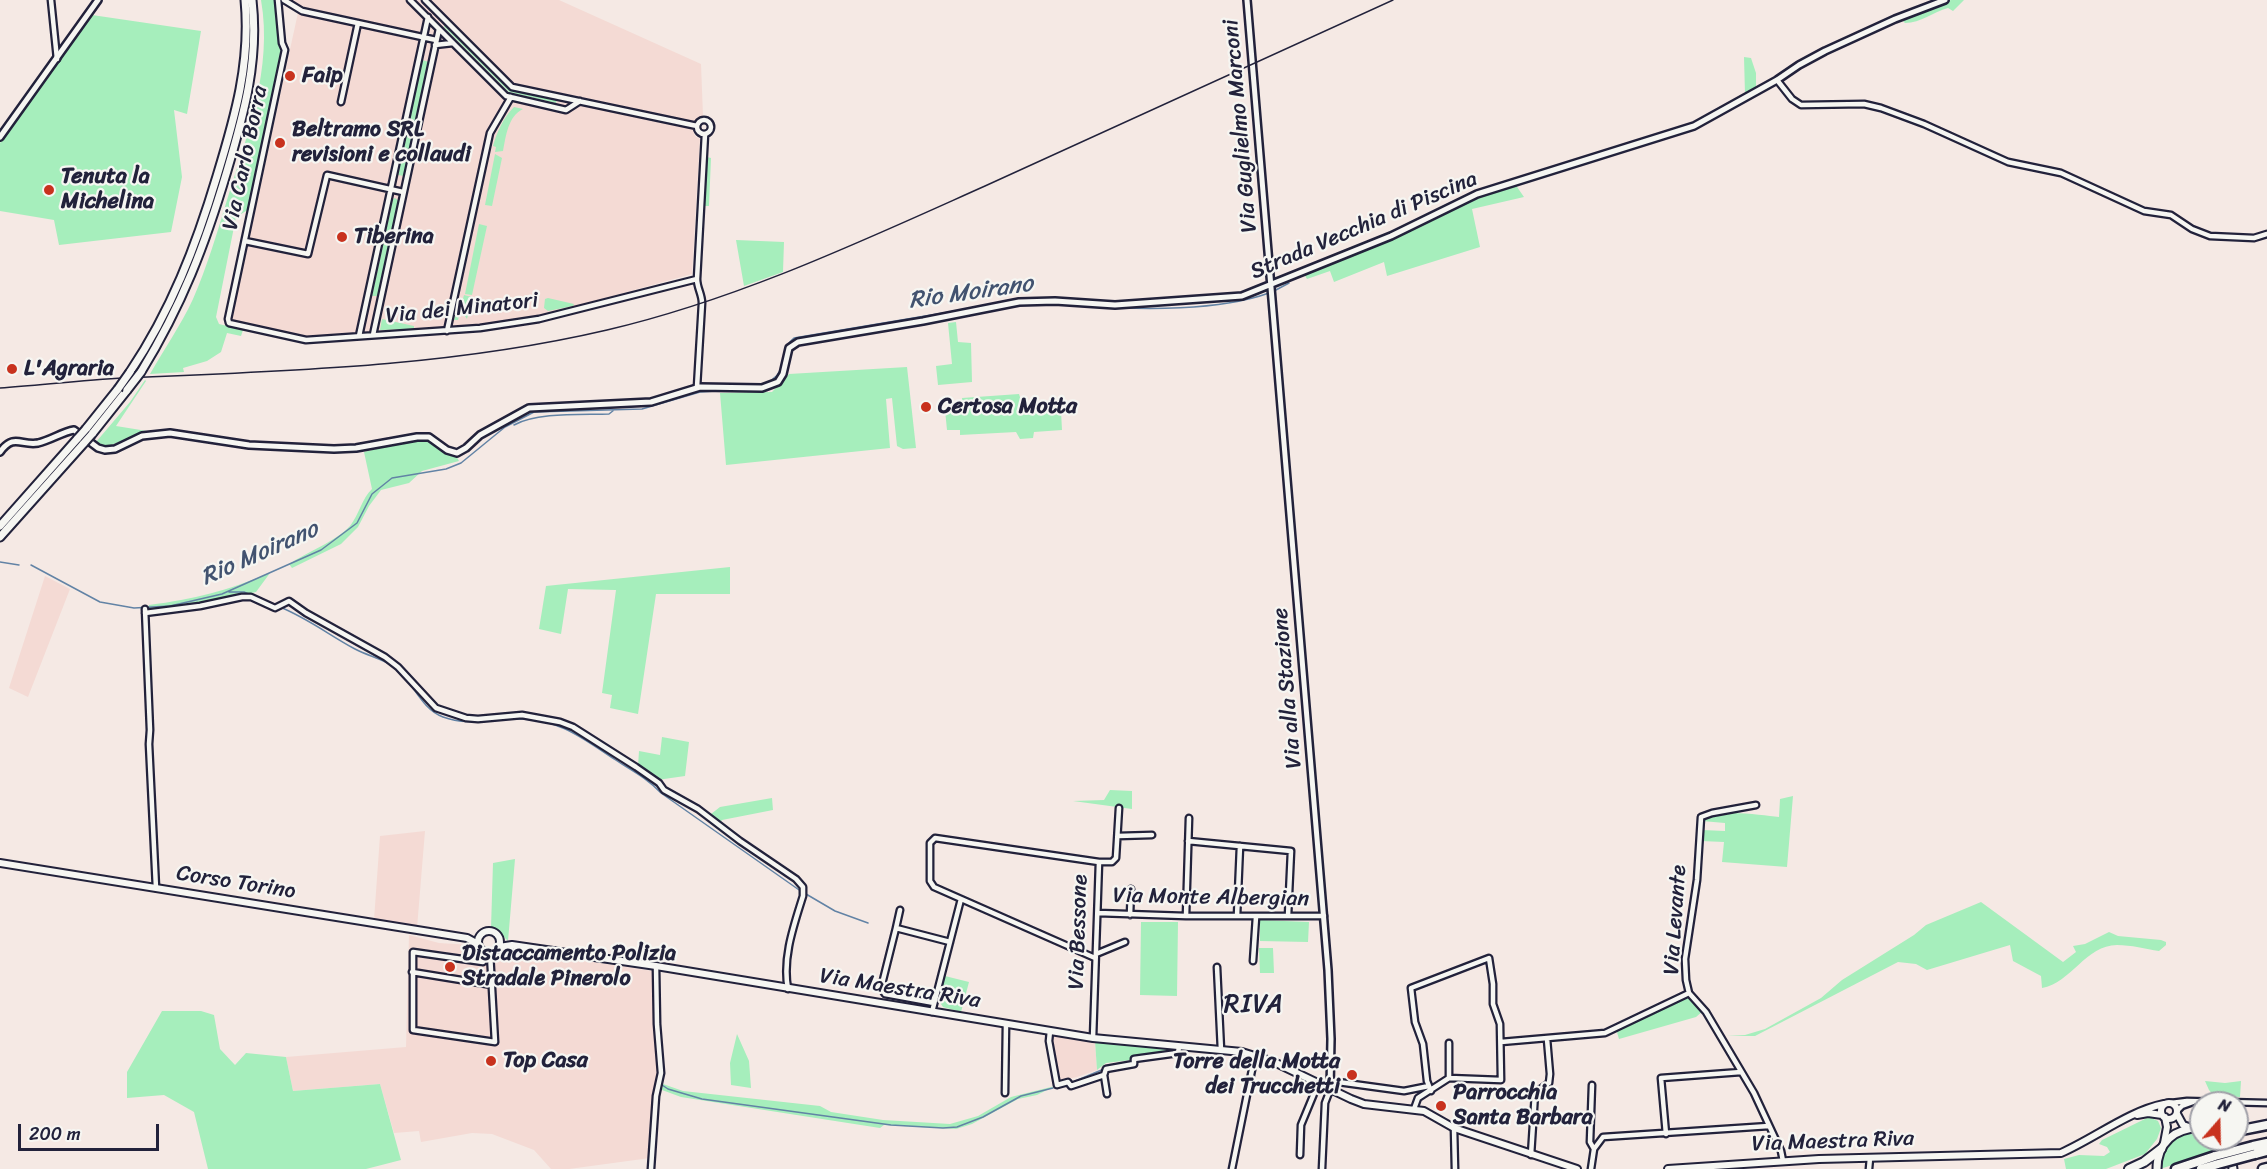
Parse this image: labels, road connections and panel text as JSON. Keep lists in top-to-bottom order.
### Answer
{
  "streets": {
    "main road": ["Corso Torino", "Via Maestra Riva"],
    "street": [
      "Via Guglielmo Marconi",
      "Via Carlo Borra",
      "Strada Vecchia di Piscina",
      "Via dei Minatori",
      "Via alla Stazione",
      "Via Monte Albergian",
      "Via Levante",
      "Via Bessone"
    ]
  },
  "crossings": [
    ["Via Guglielmo Marconi", "Strada Vecchia di Piscina"],
    ["Via Guglielmo Marconi", "Via alla Stazione"],
    ["Via Carlo Borra", "Via dei Minatori"],
    ["Strada Vecchia di Piscina", "Via alla Stazione"],
    ["Via alla Stazione", "Via Monte Albergian"],
    ["Via alla Stazione", "Via Maestra Riva"],
    ["Via Monte Albergian", "Via Bessone"],
    ["Via Bessone", "Via Maestra Riva"]
  ],
  "districts": ["RIVA"],
  "water": ["Rio Moirano"],
  "places": [
    "Faip",
    "Beltramo SRL revisioni e collaudi",
    "Tenuta la Michelina",
    "Tiberina",
    "L'Agraria",
    "Certosa Motta",
    "Distaccamento Polizia Stradale Pinerolo",
    "Top Casa",
    "Torre della Motta dei Trucchetti",
    "Parrocchia Santa Barbara"
  ],
  "scale_bar": "200 m",
  "north": "top"
}
